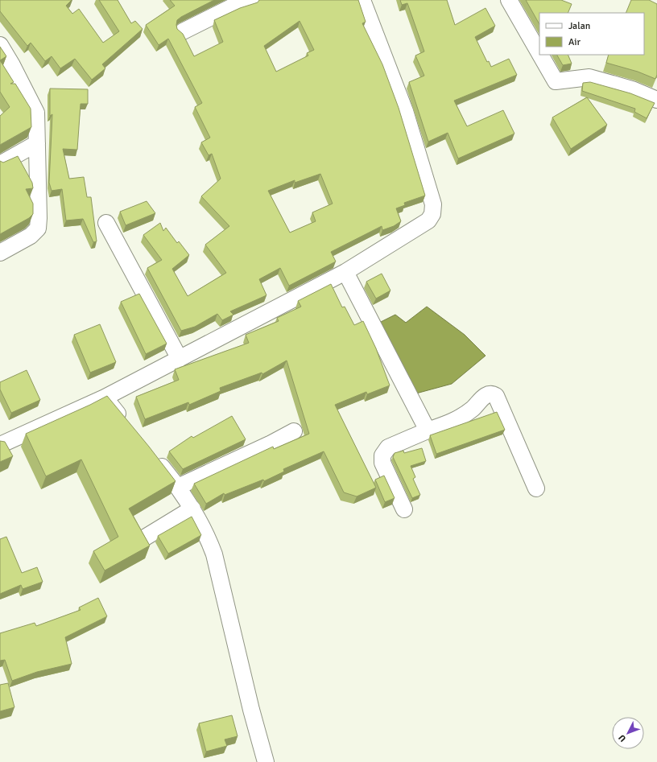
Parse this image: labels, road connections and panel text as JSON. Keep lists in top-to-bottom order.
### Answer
{
  "legend": ["Jalan", "Air"],
  "north": "bottom left"
}
